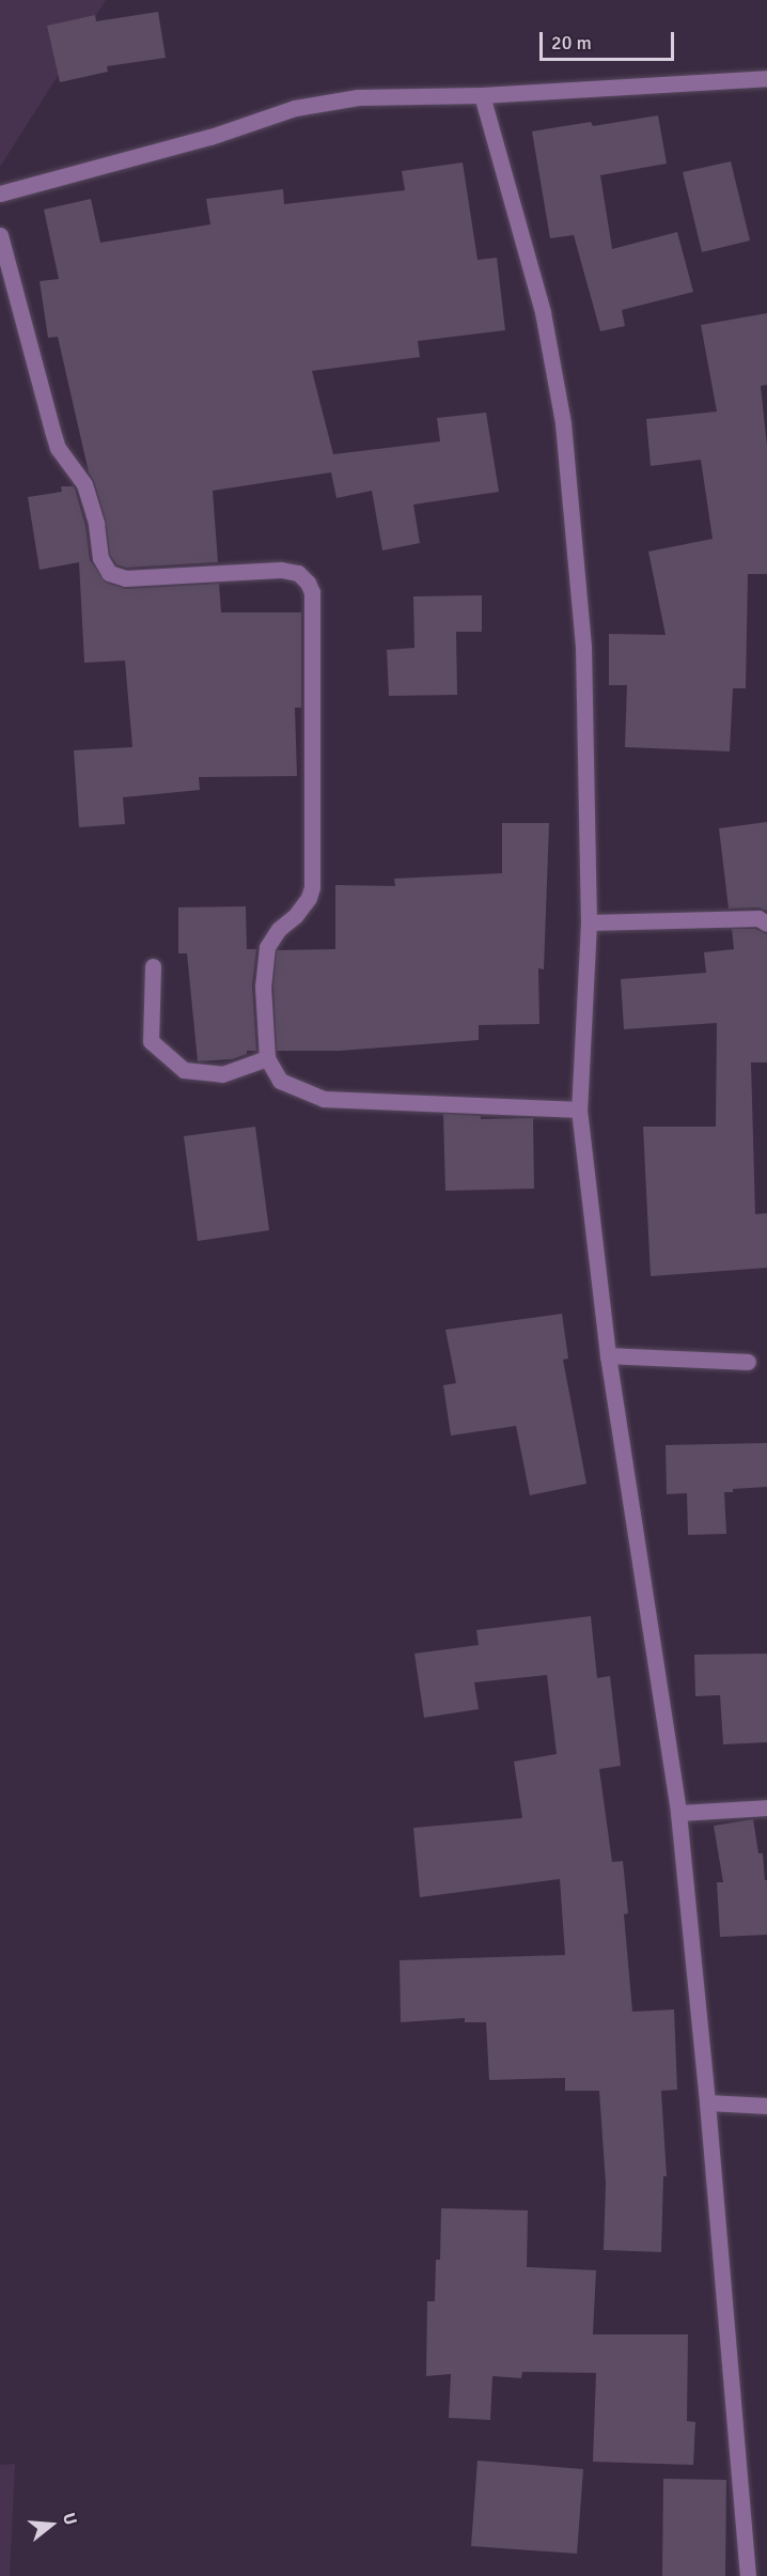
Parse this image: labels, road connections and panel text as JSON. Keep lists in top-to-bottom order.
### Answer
{
  "scale_bar": "20 m",
  "north": "right"
}
